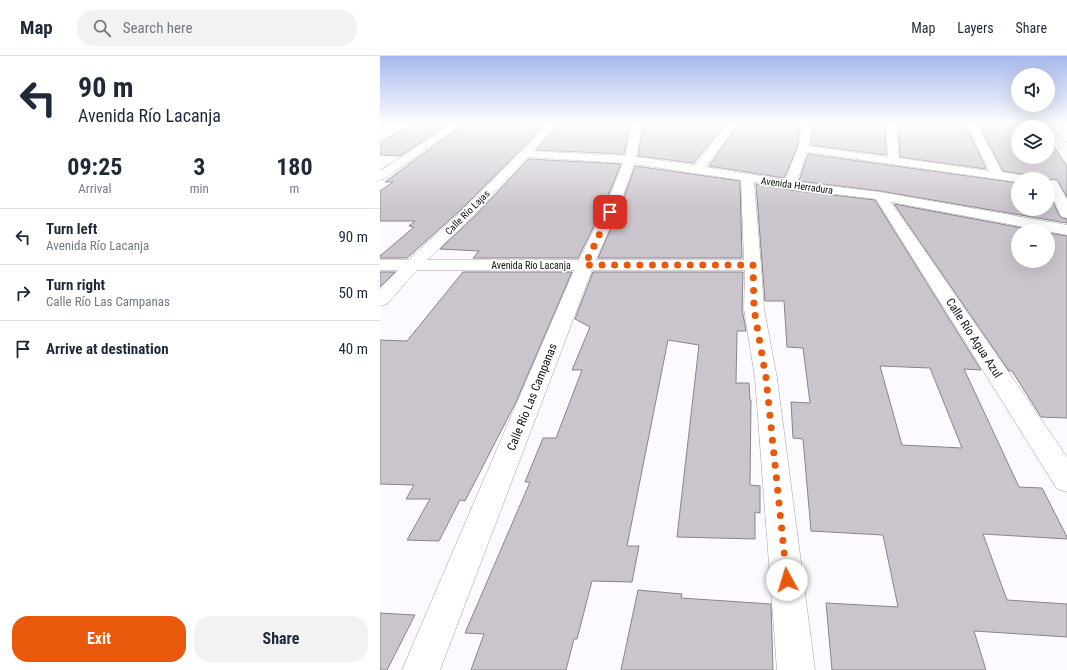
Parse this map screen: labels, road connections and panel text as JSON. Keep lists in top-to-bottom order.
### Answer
{
  "streets": {
    "street": [
      "Avenida Herradura",
      "Calle Río Lajas",
      "Avenida Río Lacanja",
      "Calle Río Agua Azul",
      "Calle Río Las Campanas"
    ]
  },
  "crossings": [
    ["Avenida Herradura", "Calle Río Lajas"],
    ["Avenida Herradura", "Calle Río Agua Azul"],
    ["Avenida Herradura", "Calle Río Las Campanas"],
    ["Calle Río Lajas", "Avenida Río Lacanja"],
    ["Avenida Río Lacanja", "Calle Río Las Campanas"]
  ],
  "page": {
    "header": "Map",
    "search": "Search here",
    "nav": ["Map", "Layers", "Share"],
    "turn": ["90 m", "Avenida Río Lacanja"],
    "map_buttons": ["+", "−"],
    "eta": [
      "09:25",
      "Arrival",
      "3",
      "min",
      "180",
      "m"
    ],
    "list": [
      {
        "name": "Turn left",
        "note": "Avenida Río Lacanja",
        "value": "90 m"
      },
      {
        "name": "Turn right",
        "note": "Calle Río Las Campanas",
        "value": "50 m"
      },
      {
        "name": "Arrive at destination",
        "value": "40 m"
      }
    ],
    "buttons": ["Exit", "Share"]
  }
}
